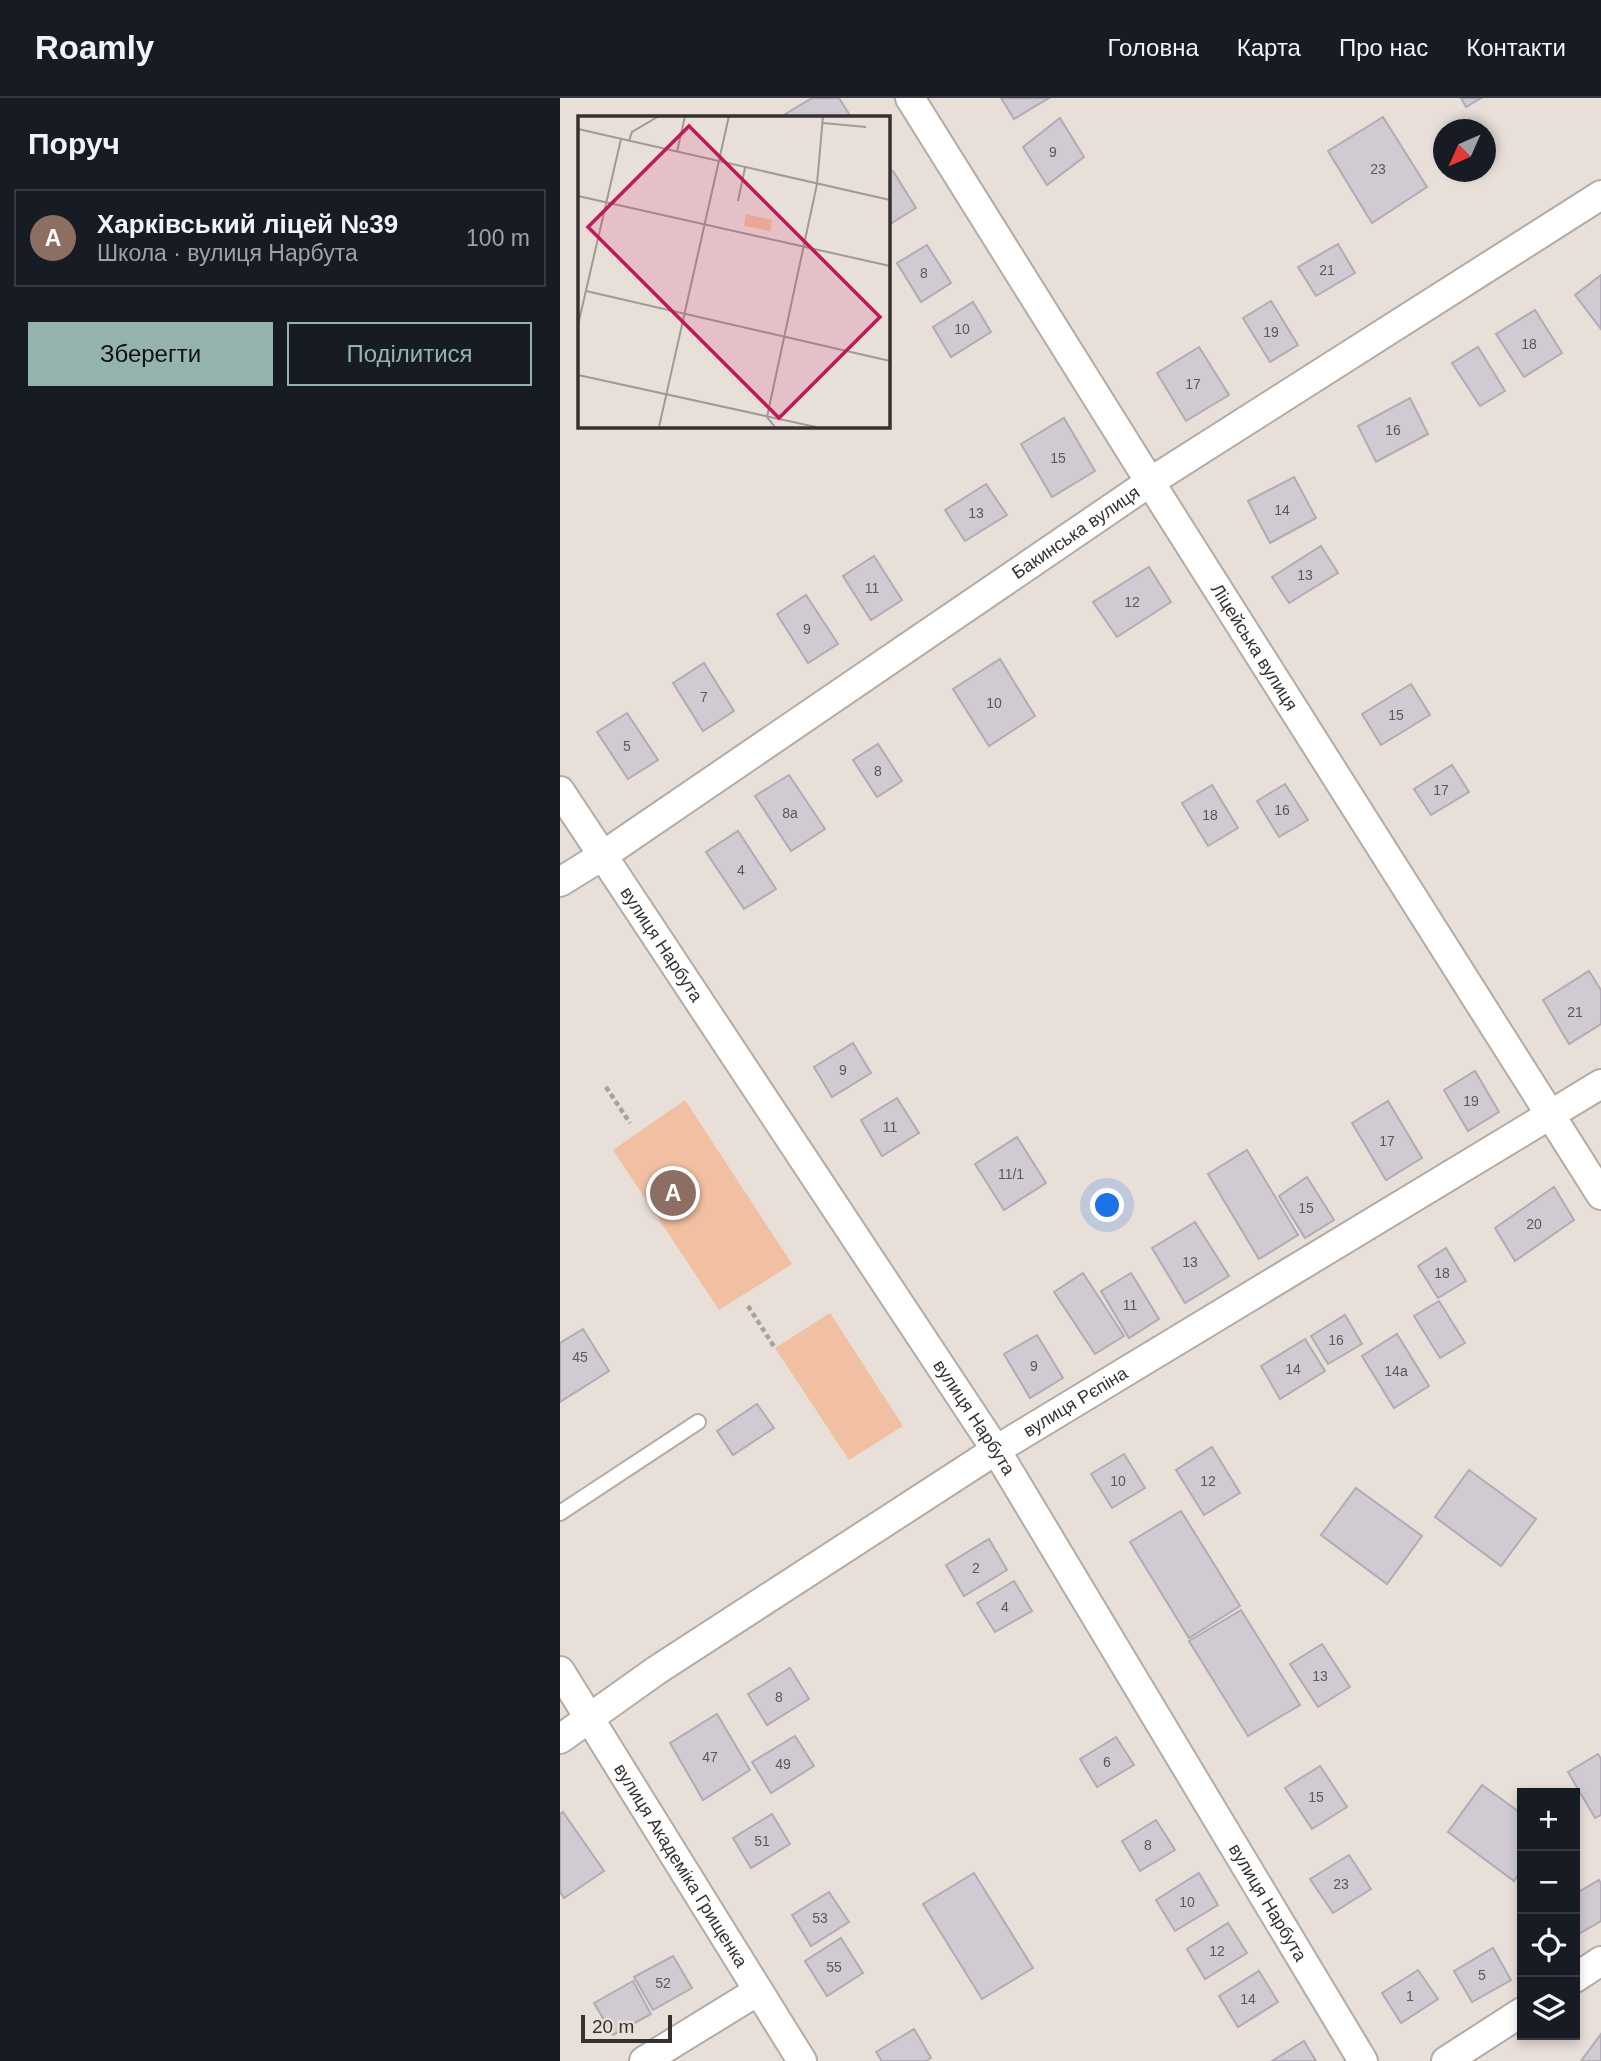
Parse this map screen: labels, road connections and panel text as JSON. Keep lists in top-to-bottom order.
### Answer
{
  "streets": {
    "street": [
      "Бакинська вулиця",
      "Ліцейська вулиця",
      "вулиця Нарбута",
      "вулиця Рєпіна",
      "вулиця Академіка Грищенка"
    ]
  },
  "crossings": [
    ["Бакинська вулиця", "Ліцейська вулиця"],
    ["Бакинська вулиця", "вулиця Нарбута"],
    ["Ліцейська вулиця", "вулиця Рєпіна"],
    ["вулиця Нарбута", "вулиця Рєпіна"],
    ["вулиця Рєпіна", "вулиця Академіка Грищенка"]
  ],
  "house_numbers": [
    "9",
    "23",
    "21",
    "8",
    "10",
    "19",
    "18",
    "17",
    "16",
    "15",
    "14",
    "13",
    "13",
    "11",
    "12",
    "9",
    "7",
    "10",
    "15",
    "5",
    "8",
    "17",
    "16",
    "8а",
    "18",
    "4",
    "21",
    "9",
    "19",
    "11",
    "17",
    "11/1",
    "15",
    "20",
    "13",
    "18",
    "11",
    "16",
    "45",
    "9",
    "14",
    "14а",
    "10",
    "12",
    "2",
    "4",
    "13",
    "8",
    "47",
    "6",
    "49",
    "15",
    "51",
    "8",
    "23",
    "10",
    "53",
    "12",
    "55",
    "5",
    "52",
    "1",
    "14"
  ],
  "scale_bar": "20 m",
  "north": "bottom left",
  "page": {
    "header": "Roamly",
    "nav": [
      "Головна",
      "Карта",
      "Про нас",
      "Контакти"
    ],
    "heading": "Поруч",
    "list": [
      {
        "mark": "A",
        "name": "Харківський ліцей №39",
        "note": "Школа · вулиця Нарбута",
        "value": "100 m"
      }
    ],
    "buttons": ["Зберегти", "Поділитися"],
    "pins": "A",
    "map_buttons": ["+", "−"],
    "scale": "20 m"
  }
}
